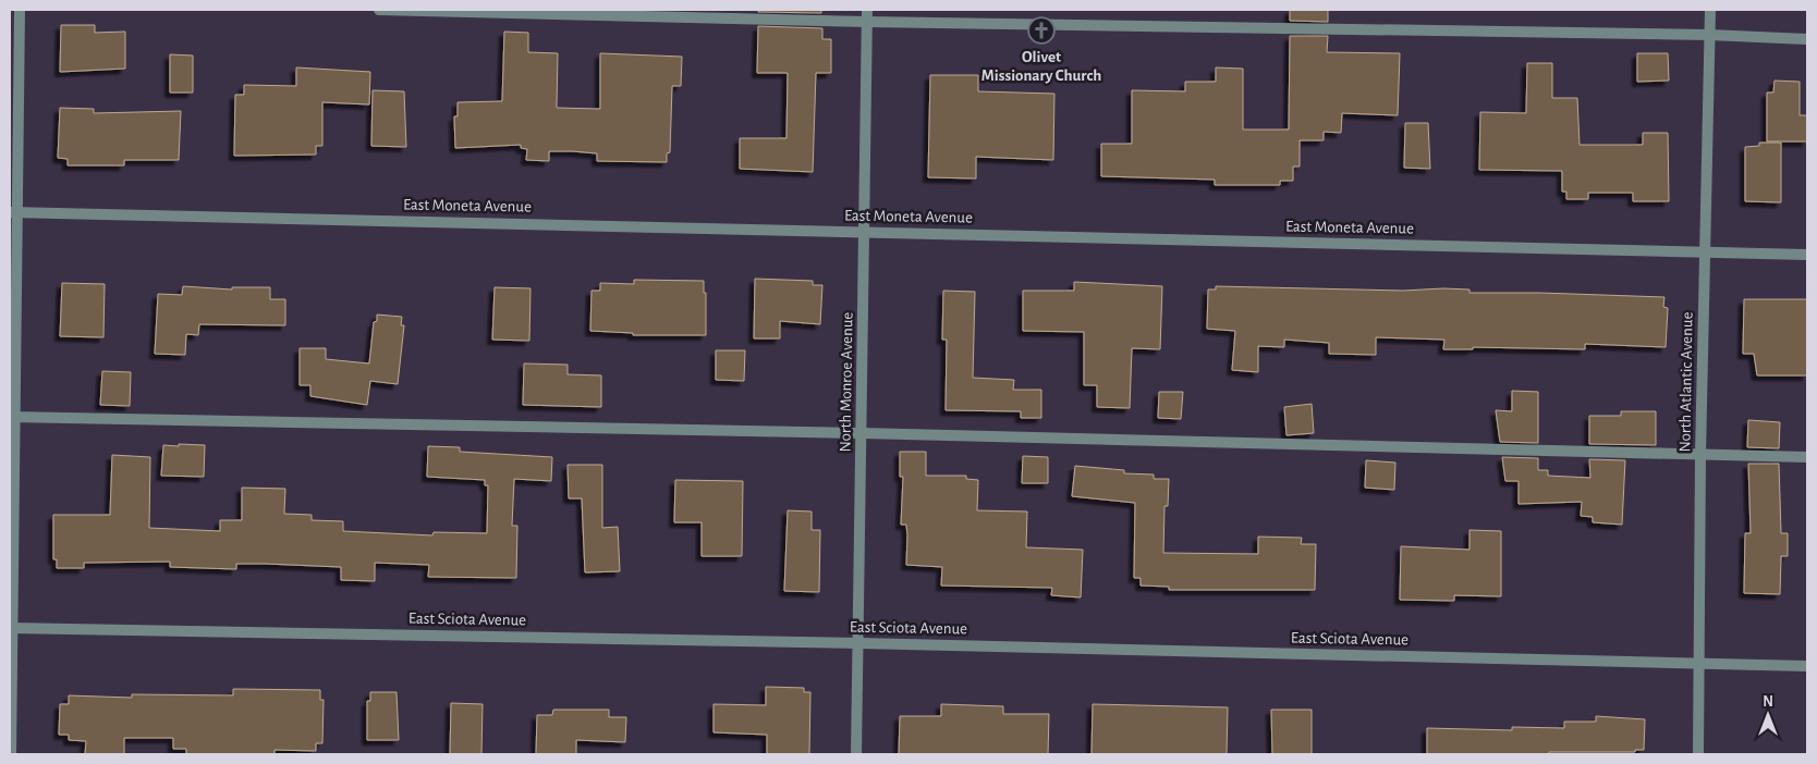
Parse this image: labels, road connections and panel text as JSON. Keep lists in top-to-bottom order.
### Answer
{
  "streets": {
    "street": [
      "East Moneta Avenue",
      "North Monroe Avenue",
      "North Atlantic Avenue",
      "East Sciota Avenue"
    ]
  },
  "crossings": [
    ["East Moneta Avenue", "North Monroe Avenue"],
    ["East Moneta Avenue", "North Atlantic Avenue"],
    ["North Monroe Avenue", "East Sciota Avenue"],
    ["North Atlantic Avenue", "East Sciota Avenue"]
  ],
  "places": {
    "church": ["Olivet Missionary Church"]
  },
  "north": "top"
}
